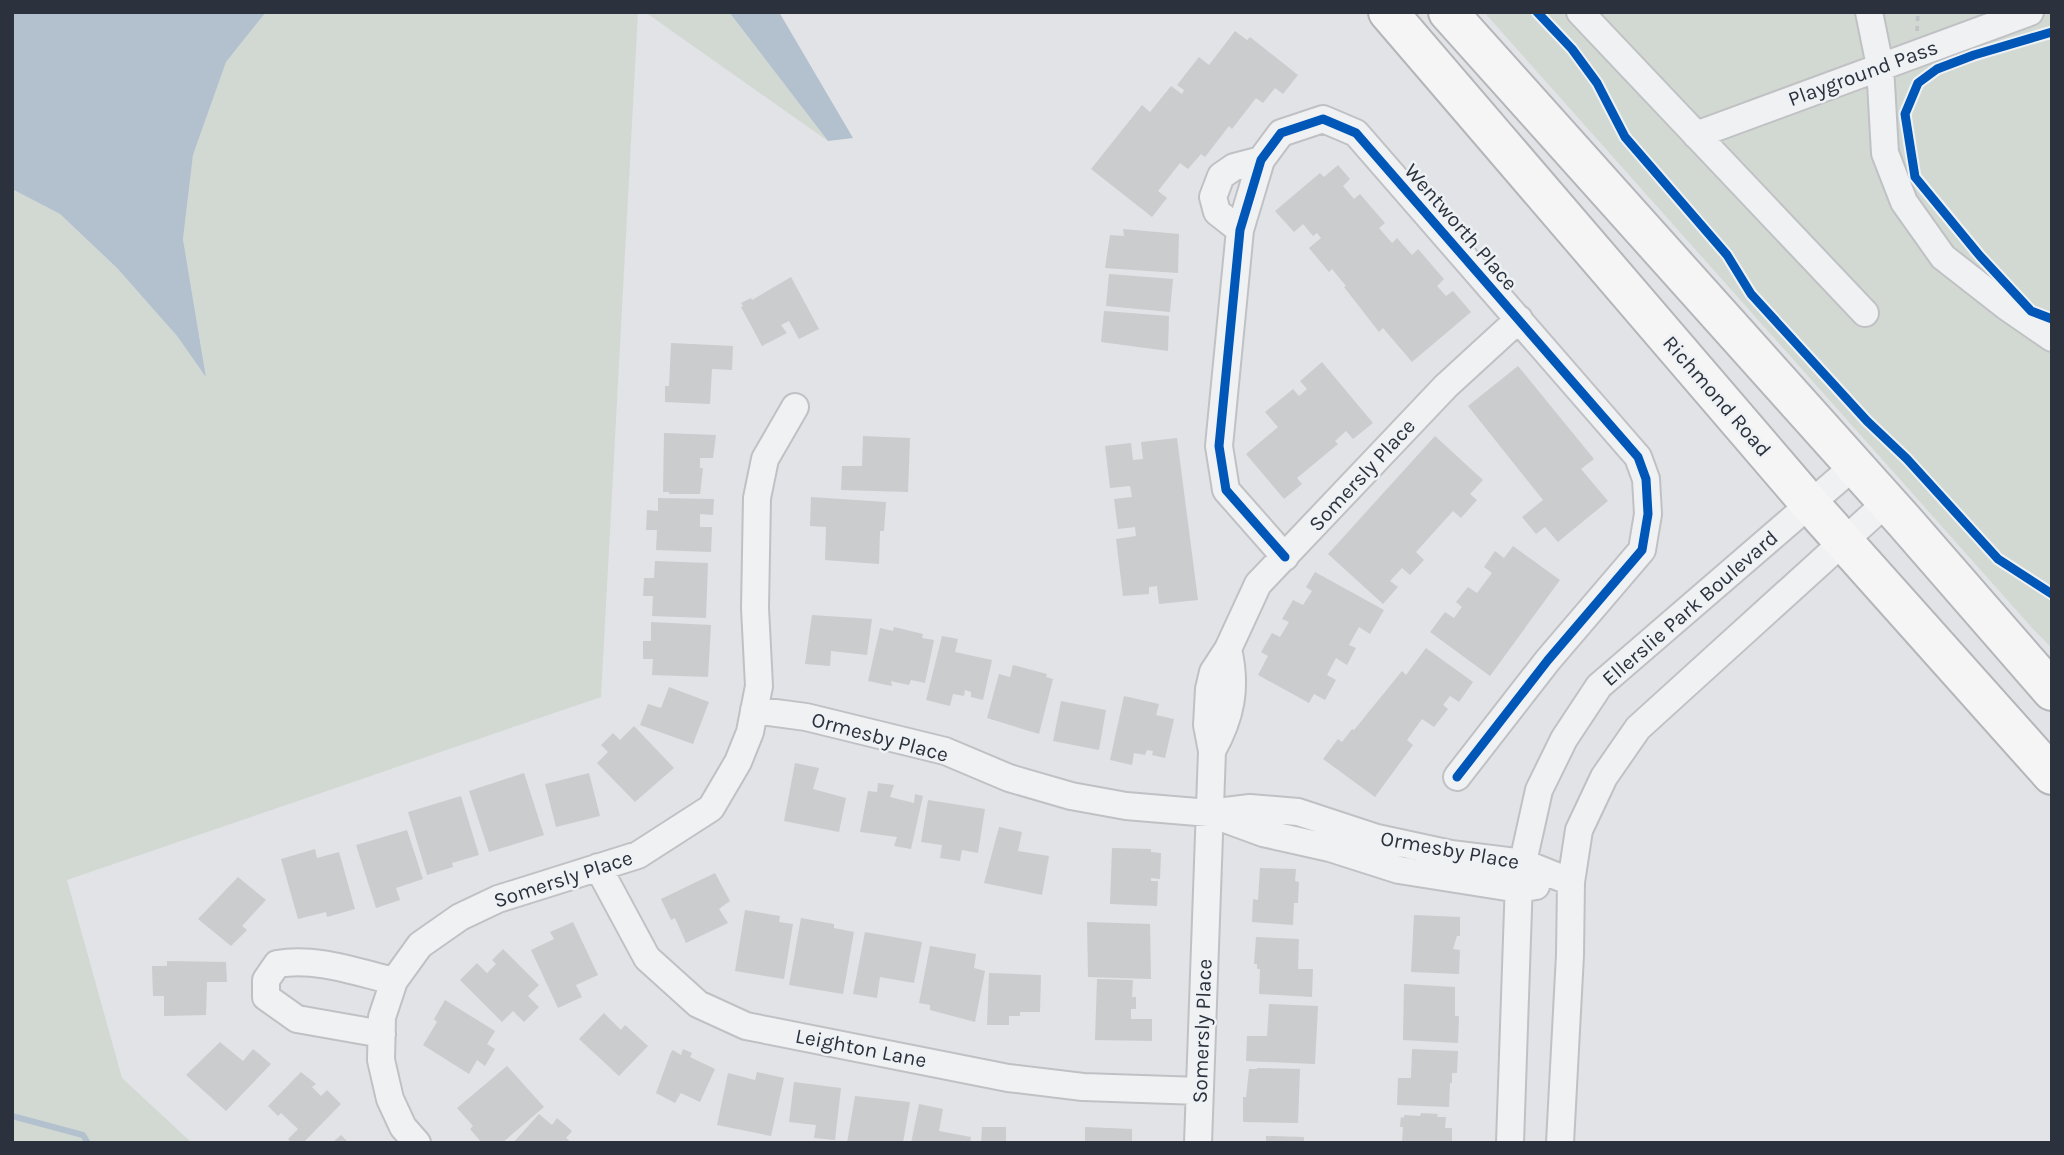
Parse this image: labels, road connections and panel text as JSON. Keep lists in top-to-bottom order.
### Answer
{
  "streets": {
    "highway": ["Richmond Road"],
    "street": [
      "Playground Pass",
      "Wentworth Place",
      "Somersly Place",
      "Ellerslie Park Boulevard",
      "Ormesby Place",
      "Leighton Lane"
    ]
  },
  "crossings": [
    ["Wentworth Place", "Somersly Place"],
    ["Richmond Road", "Ellerslie Park Boulevard"],
    ["Somersly Place", "Ormesby Place"],
    ["Somersly Place", "Leighton Lane"],
    ["Ellerslie Park Boulevard", "Ormesby Place"]
  ]
}
